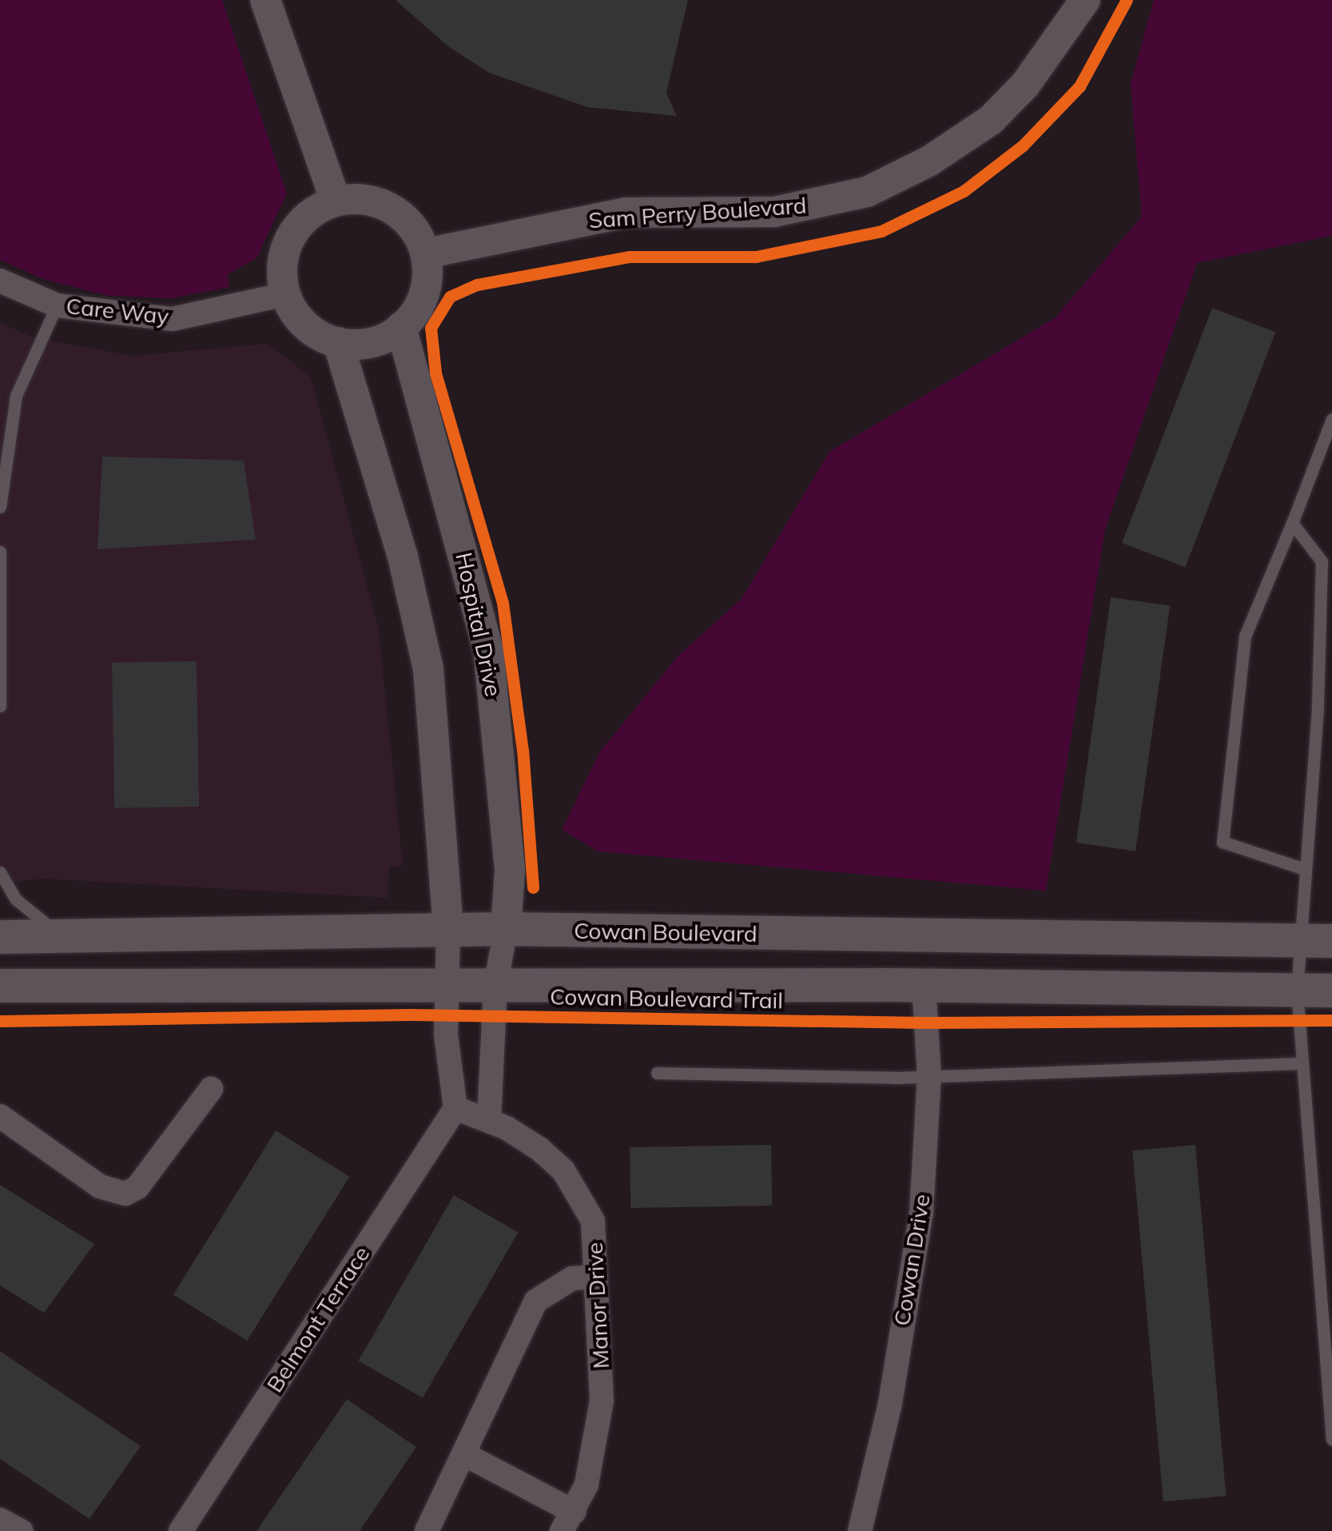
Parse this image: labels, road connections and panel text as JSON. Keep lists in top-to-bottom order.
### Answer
{
  "streets": {
    "main road": ["Cowan Boulevard"],
    "street": [
      "Sam Perry Boulevard",
      "Care Way",
      "Hospital Drive",
      "Cowan Drive",
      "Manor Drive",
      "Belmont Terrace"
    ],
    "cycle path": ["Cowan Boulevard Trail"]
  },
  "crossings": [
    ["Sam Perry Boulevard", "Care Way"],
    ["Sam Perry Boulevard", "Hospital Drive"],
    ["Care Way", "Hospital Drive"],
    ["Hospital Drive", "Cowan Boulevard"],
    ["Manor Drive", "Belmont Terrace"]
  ]
}
